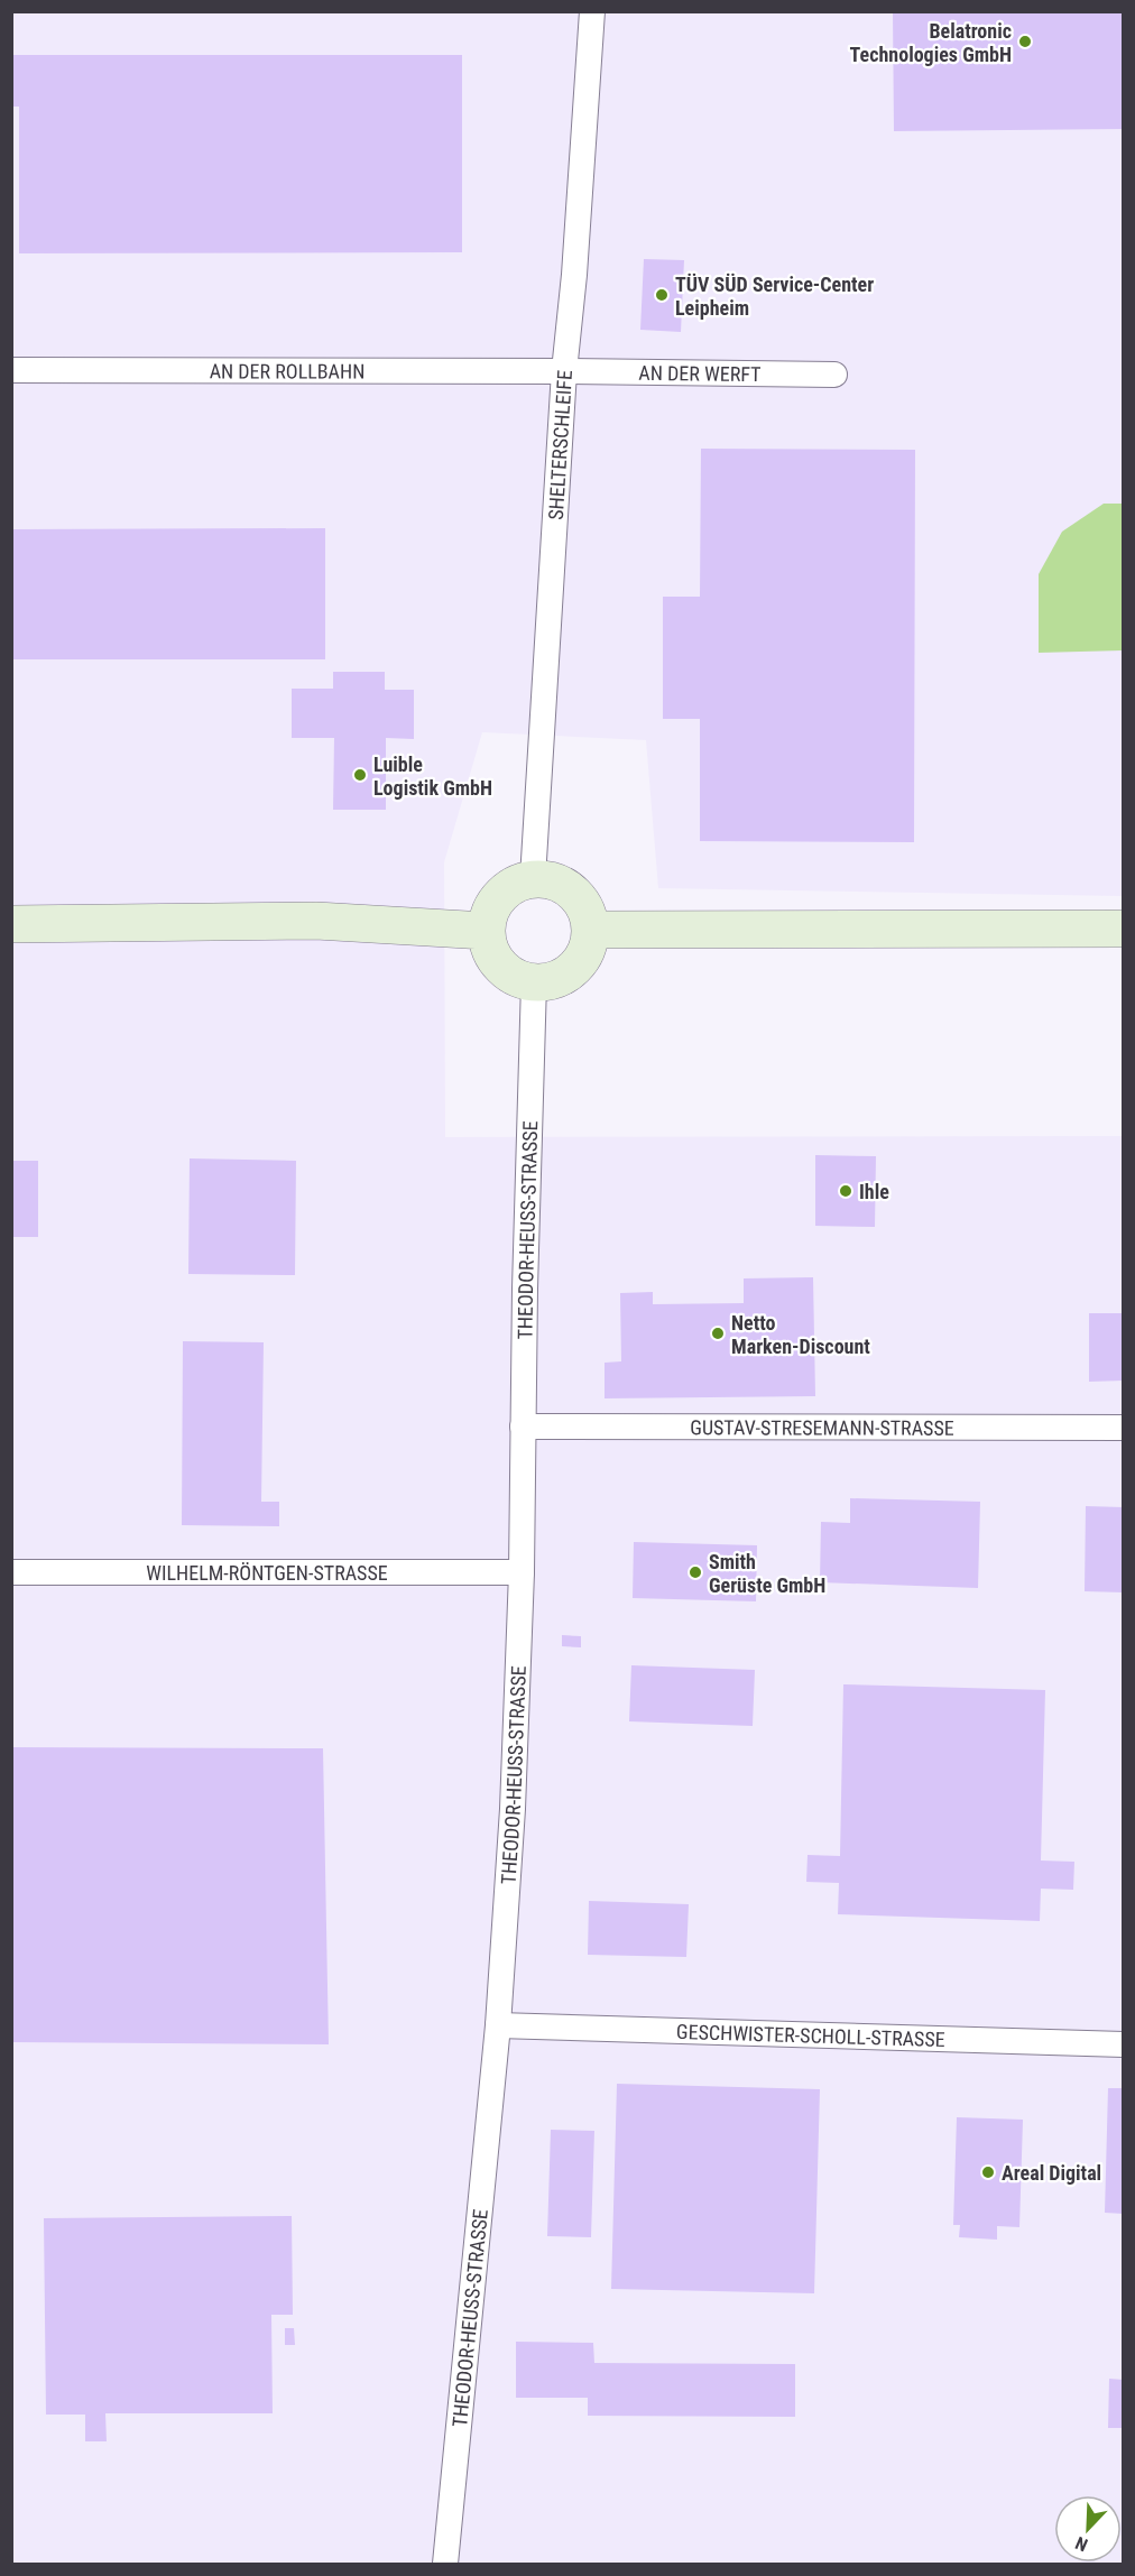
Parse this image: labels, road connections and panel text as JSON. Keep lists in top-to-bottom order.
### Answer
{
  "streets": {
    "street": [
      "AN DER ROLLBAHN",
      "AN DER WERFT",
      "SHELTERSCHLEIFE",
      "THEODOR-HEUSS-STRASSE",
      "GUSTAV-STRESEMANN-STRASSE",
      "WILHELM-RÖNTGEN-STRASSE",
      "GESCHWISTER-SCHOLL-STRASSE"
    ]
  },
  "crossings": [
    ["AN DER ROLLBAHN", "AN DER WERFT"],
    ["AN DER ROLLBAHN", "SHELTERSCHLEIFE"],
    ["AN DER WERFT", "SHELTERSCHLEIFE"],
    ["SHELTERSCHLEIFE", "THEODOR-HEUSS-STRASSE"],
    ["THEODOR-HEUSS-STRASSE", "GUSTAV-STRESEMANN-STRASSE"],
    ["THEODOR-HEUSS-STRASSE", "WILHELM-RÖNTGEN-STRASSE"],
    ["THEODOR-HEUSS-STRASSE", "GESCHWISTER-SCHOLL-STRASSE"]
  ],
  "places": [
    "Belatronic Technologies GmbH",
    "TÜV SÜD Service-Center Leipheim",
    "Luible Logistik GmbH",
    "Ihle",
    "Netto Marken-Discount",
    "Smith Gerüste GmbH",
    "Areal Digital"
  ],
  "north": "bottom left"
}
